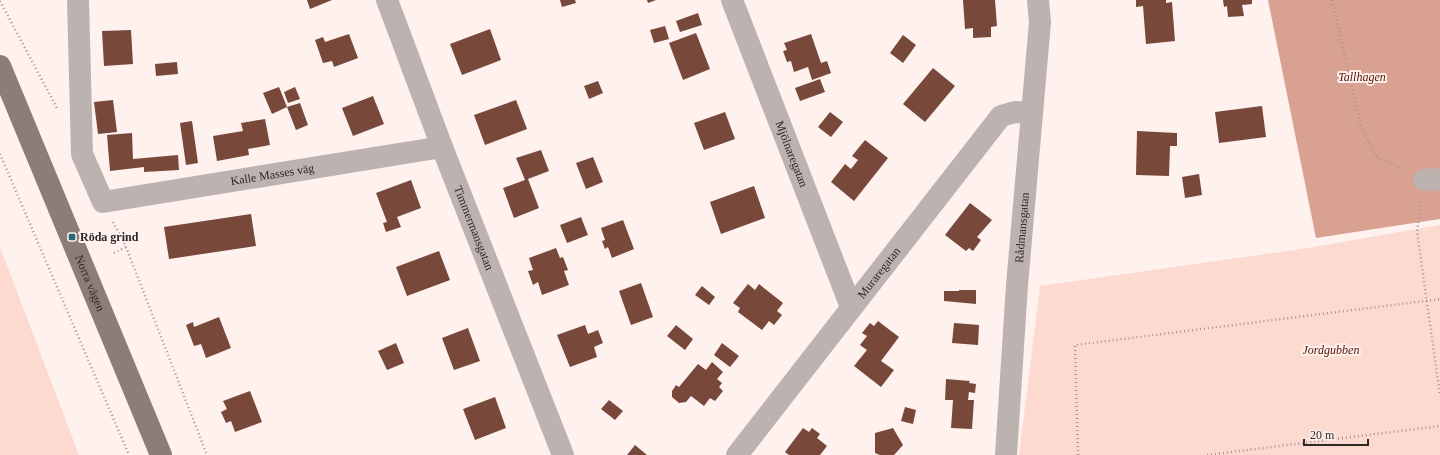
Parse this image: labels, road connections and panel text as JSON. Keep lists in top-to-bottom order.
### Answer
{
  "streets": {
    "main road": ["Norra vägen"],
    "street": [
      "Mjölnaregatan",
      "Kalle Masses väg",
      "Rådmansgatan",
      "Timmermansgatan",
      "Muraregatan"
    ]
  },
  "crossings": [
    ["Mjölnaregatan", "Muraregatan"],
    ["Kalle Masses väg", "Timmermansgatan"],
    ["Rådmansgatan", "Muraregatan"]
  ],
  "parks": ["Tallhagen", "Jordgubben"],
  "places": {
    "transit": ["Röda grind"]
  },
  "scale_bar": "20 m"
}
